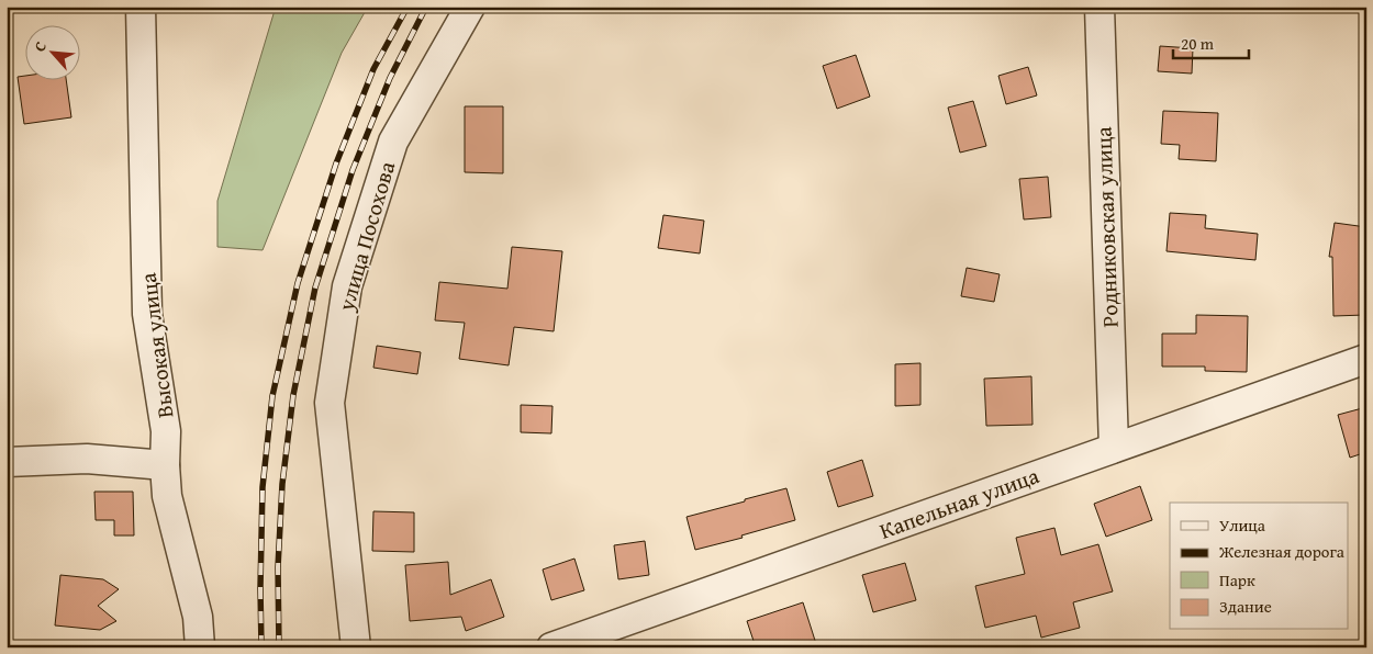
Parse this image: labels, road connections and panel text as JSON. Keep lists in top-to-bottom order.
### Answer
{
  "streets": {
    "street": [
      "Родниковская улица",
      "улица Посохова",
      "Высокая улица",
      "Капельная улица"
    ]
  },
  "crossings": [
    ["Родниковская улица", "Капельная улица"]
  ],
  "legend": [
    "Улица",
    "Железная дорога",
    "Парк",
    "Здание"
  ],
  "scale_bar": "20 m",
  "north": "top left"
}
